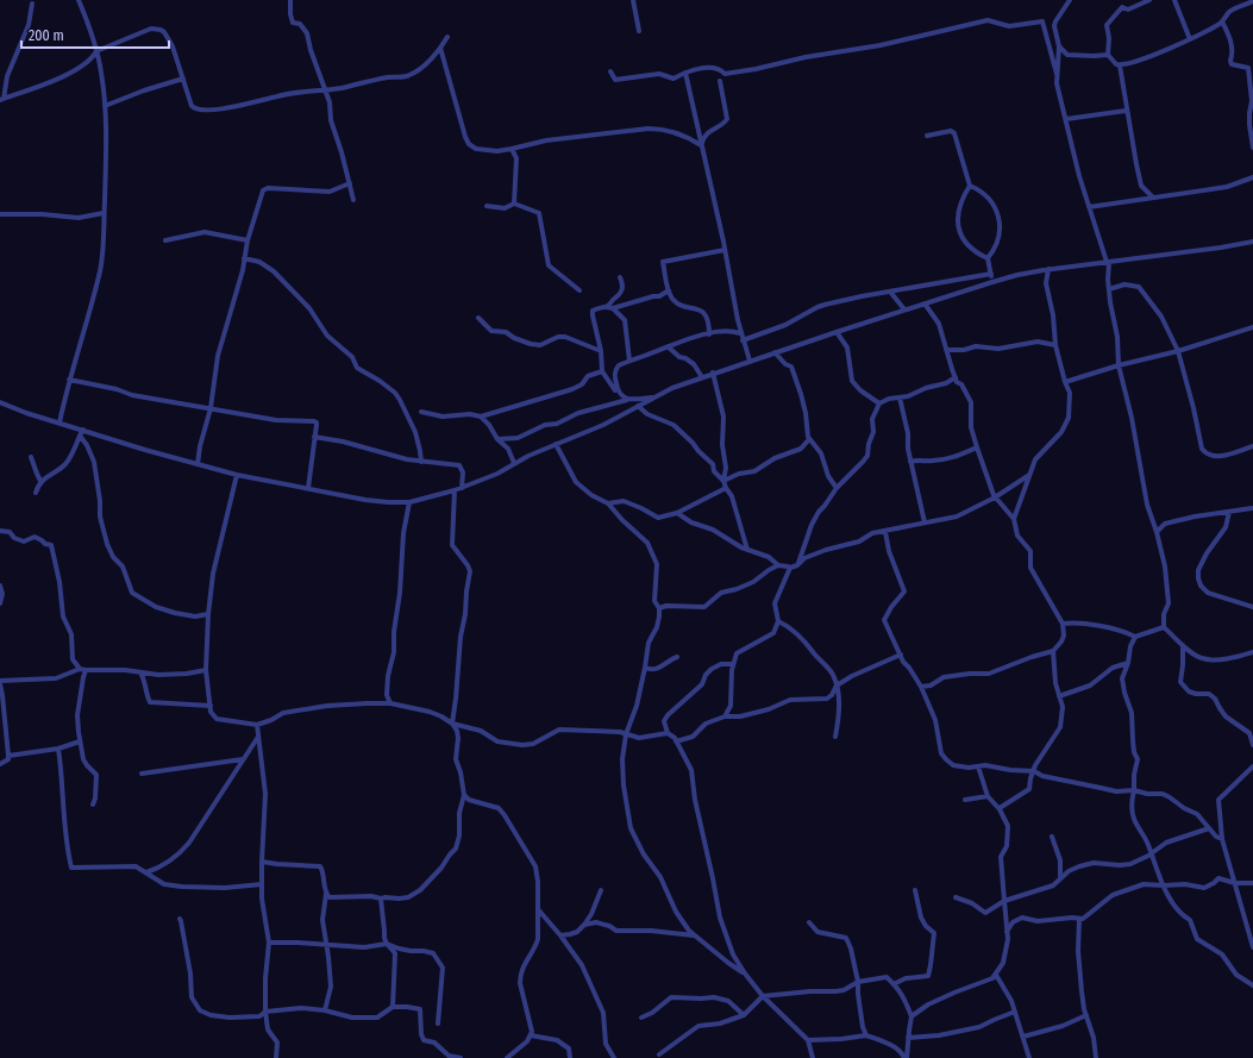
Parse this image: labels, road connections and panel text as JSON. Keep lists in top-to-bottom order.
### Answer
{
  "scale_bar": "200 m"
}
